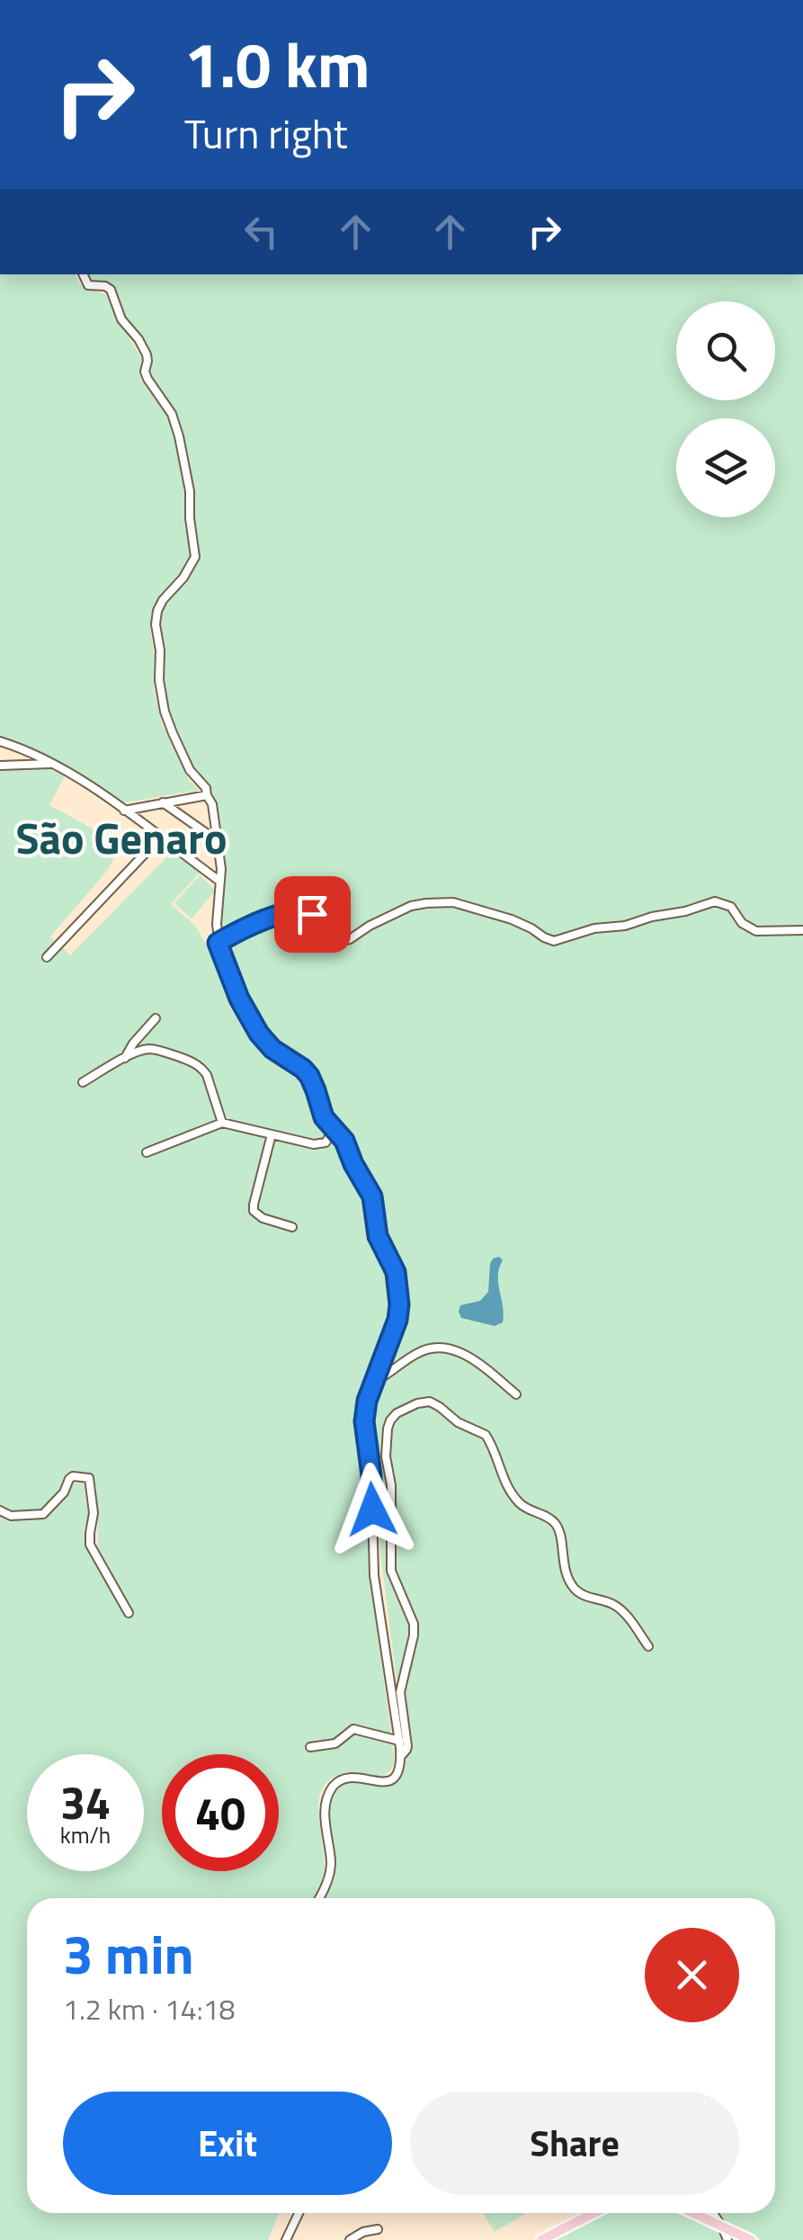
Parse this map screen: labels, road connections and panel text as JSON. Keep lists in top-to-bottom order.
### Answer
{
  "districts": ["São Genaro"],
  "page": {
    "turn": ["1.0 km", "Turn right"],
    "speed": "34 km/h",
    "limit": "40",
    "heading": ["3 min", "1.2 km · 14:18"],
    "buttons": ["Exit", "Share"]
  }
}
